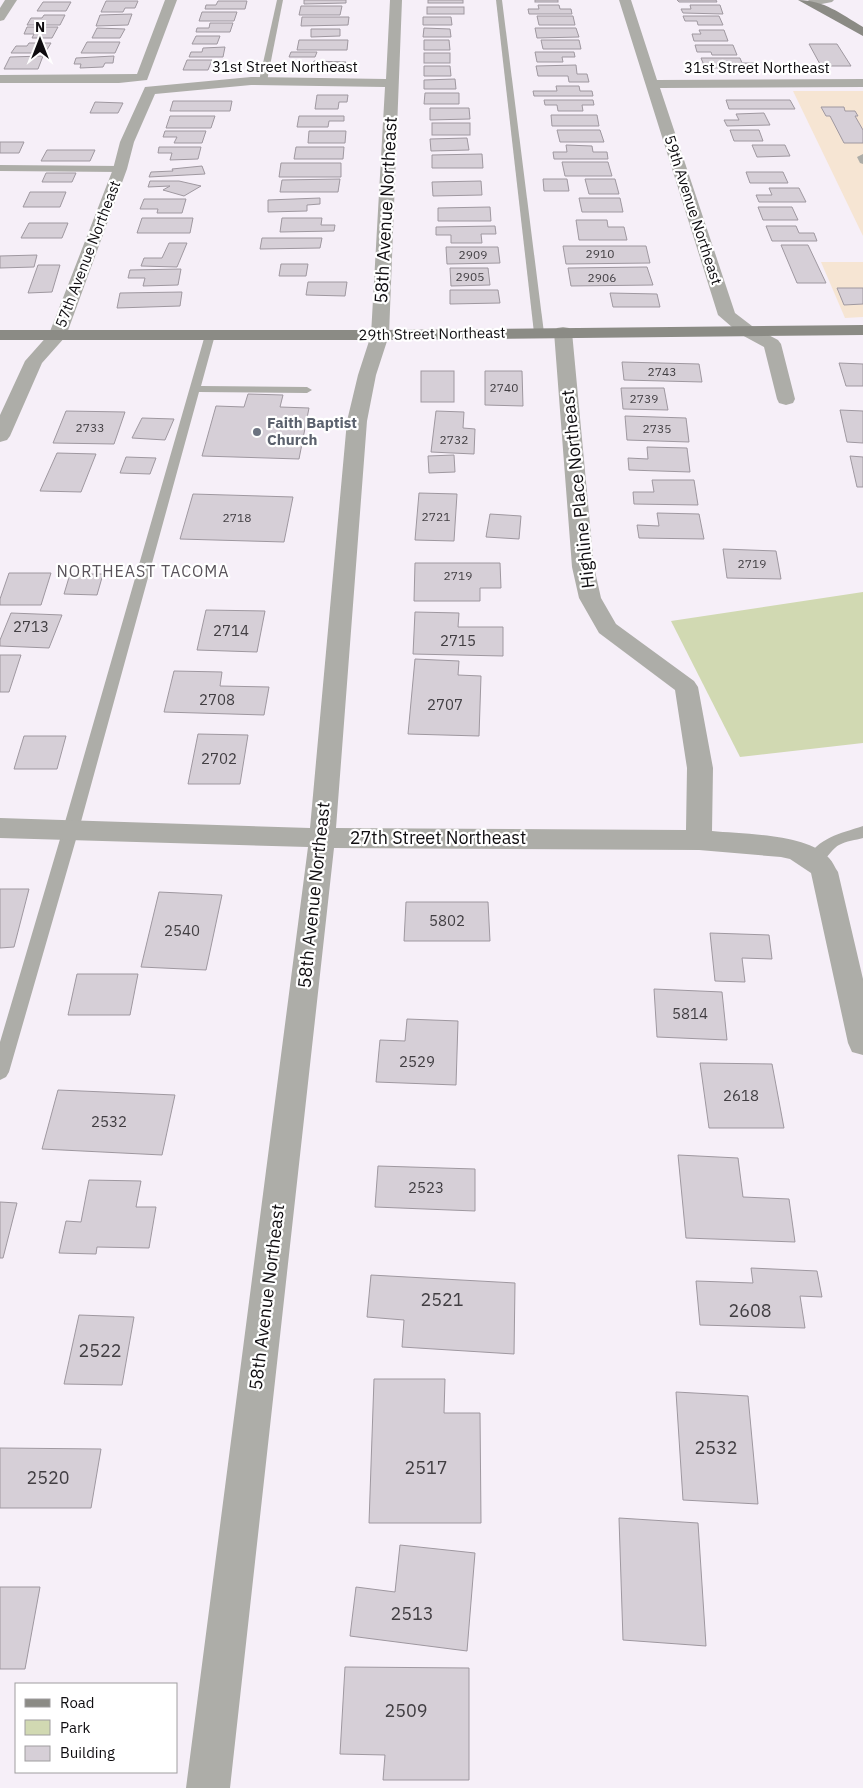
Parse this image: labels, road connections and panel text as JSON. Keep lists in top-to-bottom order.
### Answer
{
  "streets": {
    "street": [
      "31st Street Northeast",
      "58th Avenue Northeast",
      "59th Avenue Northeast",
      "57th Avenue Northeast",
      "29th Street Northeast",
      "Highline Place Northeast",
      "27th Street Northeast"
    ]
  },
  "crossings": [
    ["31st Street Northeast", "58th Avenue Northeast"],
    ["31st Street Northeast", "59th Avenue Northeast"],
    ["31st Street Northeast", "57th Avenue Northeast"],
    ["58th Avenue Northeast", "29th Street Northeast"],
    ["58th Avenue Northeast", "27th Street Northeast"],
    ["59th Avenue Northeast", "29th Street Northeast"],
    ["57th Avenue Northeast", "29th Street Northeast"],
    ["29th Street Northeast", "Highline Place Northeast"],
    ["Highline Place Northeast", "27th Street Northeast"]
  ],
  "districts": ["NORTHEAST TACOMA"],
  "places": ["Faith Baptist Church"],
  "house_numbers": [
    "2910",
    "2909",
    "2905",
    "2906",
    "2743",
    "2740",
    "2739",
    "2733",
    "2735",
    "2732",
    "2721",
    "2718",
    "2719",
    "2719",
    "2713",
    "2714",
    "2715",
    "2708",
    "2707",
    "2702",
    "5802",
    "2540",
    "5814",
    "2529",
    "2618",
    "2532",
    "2523",
    "2521",
    "2608",
    "2522",
    "2532",
    "2517",
    "2520",
    "2513",
    "2509"
  ],
  "legend": ["Road", "Park", "Building"],
  "north": "top"
}
